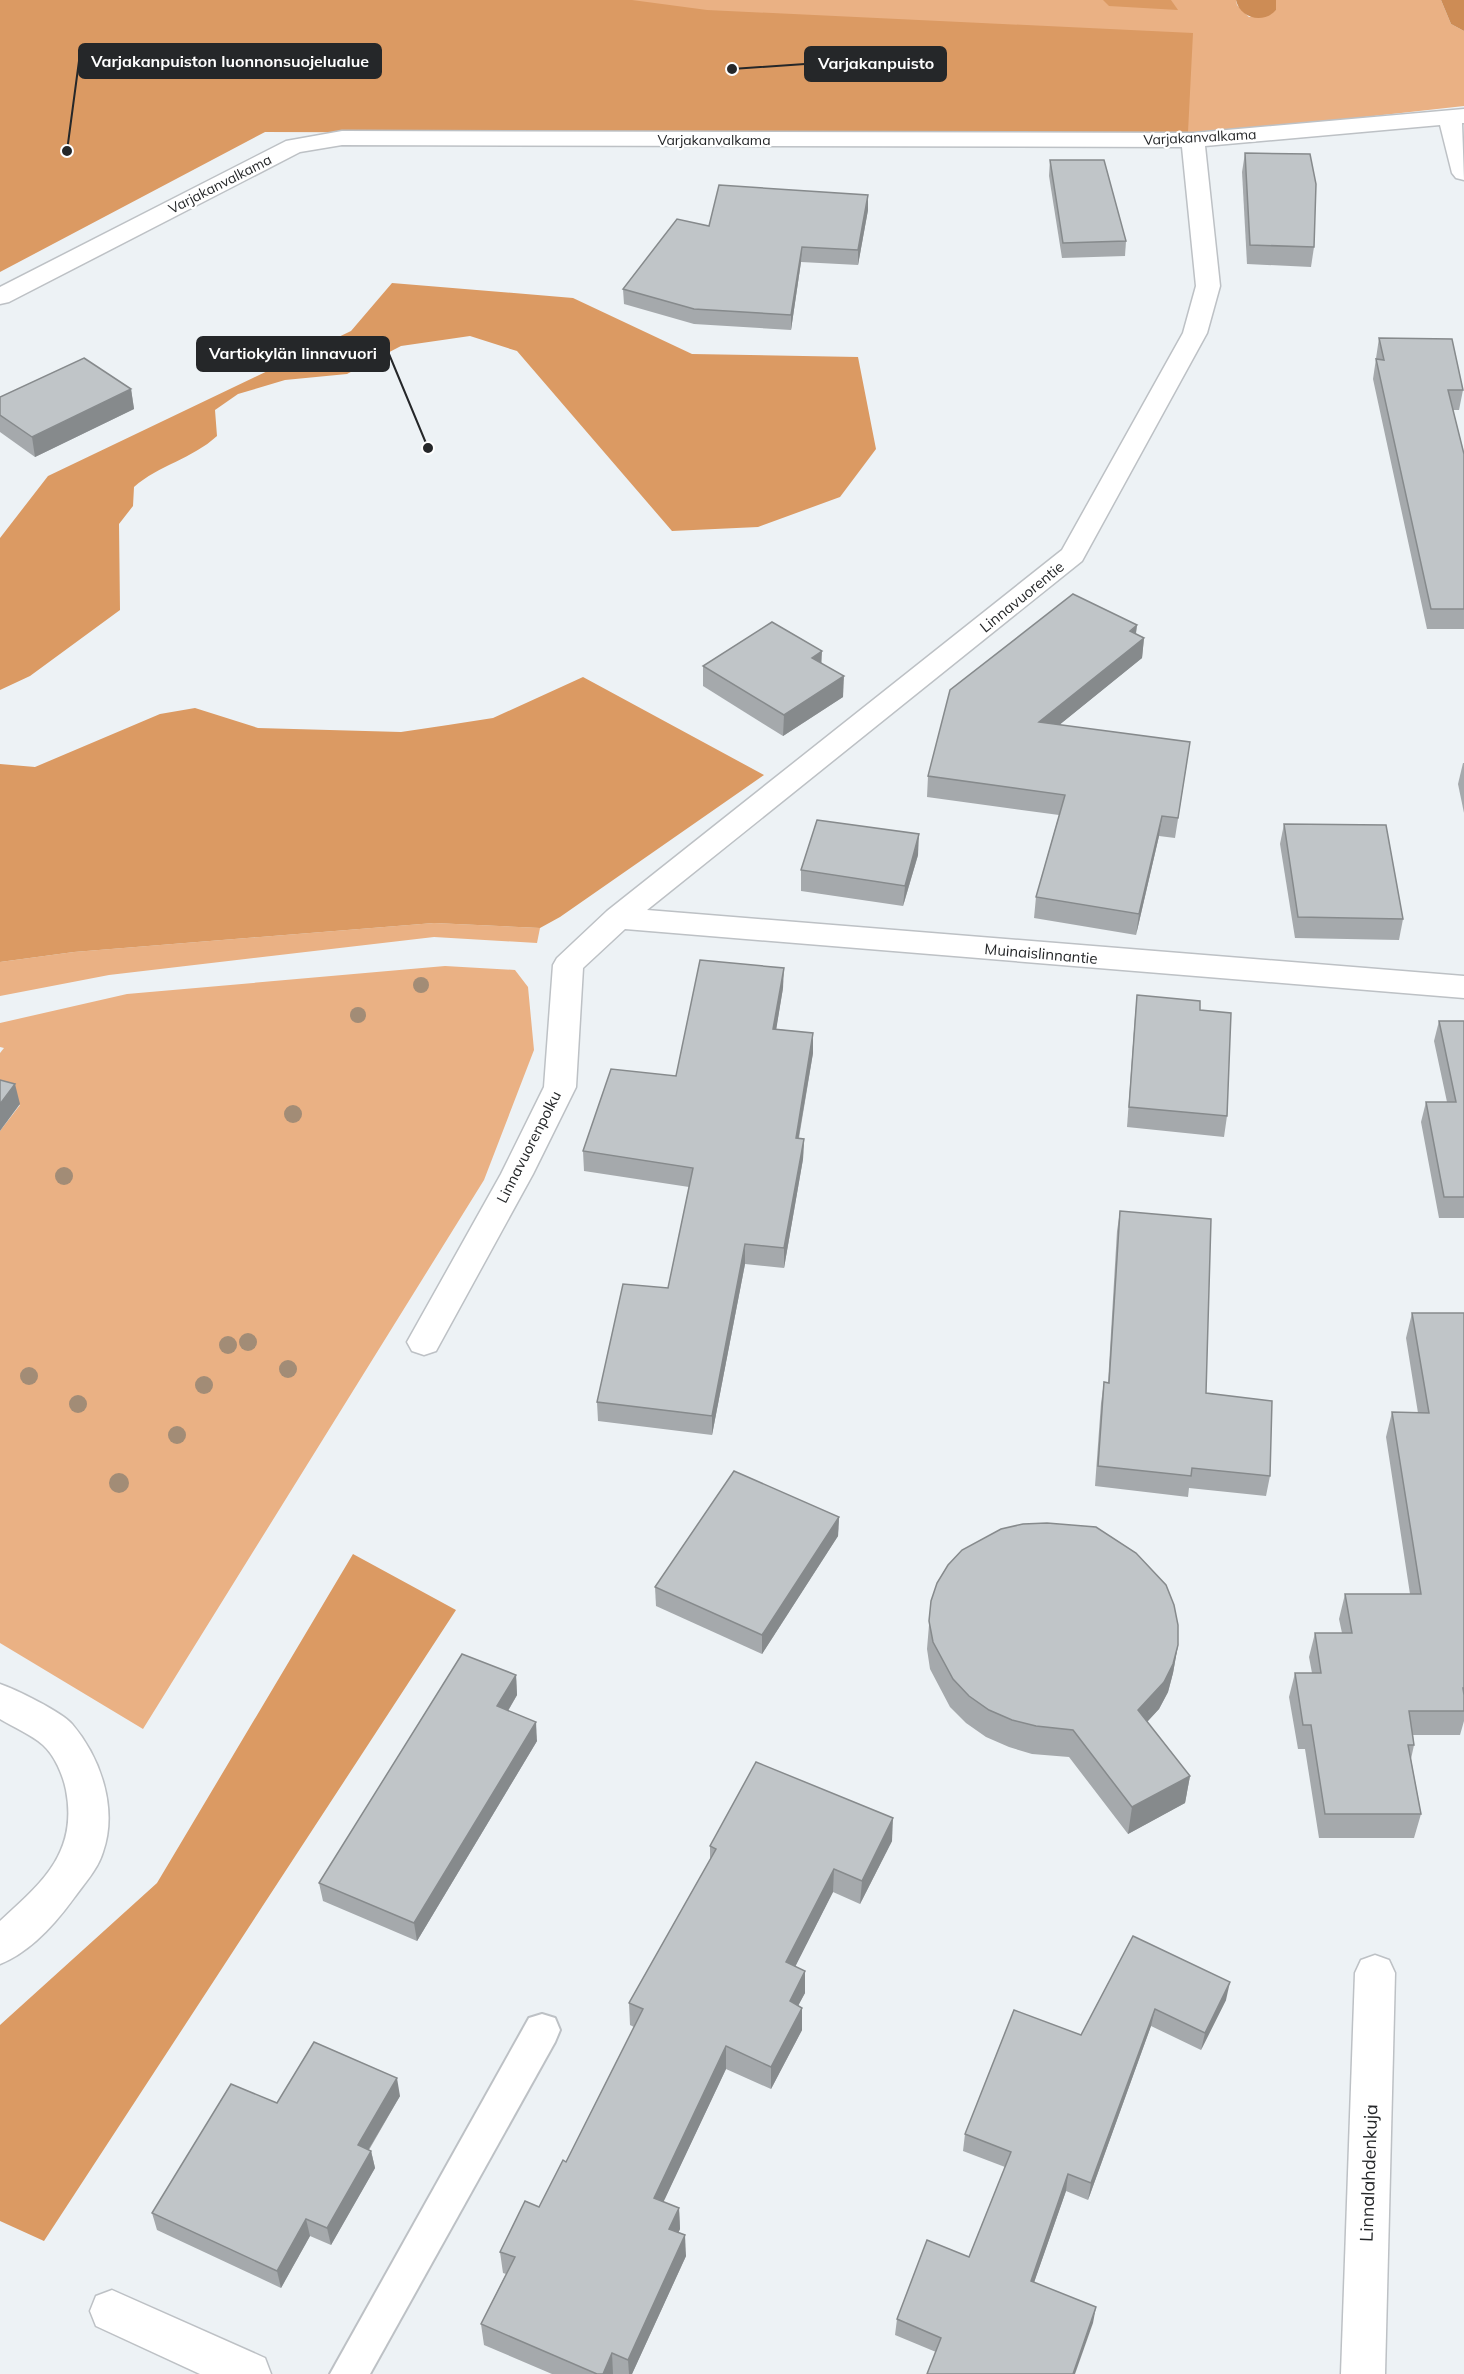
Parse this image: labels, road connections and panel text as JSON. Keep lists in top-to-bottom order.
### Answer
{
  "streets": {
    "street": [
      "Varjakanvalkama",
      "Linnavuorentie",
      "Muinaislinnantie",
      "Linnavuorenpolku",
      "Linnalahdenkuja"
    ]
  },
  "crossings": [
    ["Varjakanvalkama", "Linnavuorentie"],
    ["Linnavuorentie", "Muinaislinnantie"],
    ["Linnavuorentie", "Linnavuorenpolku"],
    ["Muinaislinnantie", "Linnavuorenpolku"]
  ],
  "places": ["Varjakanpuisto", "Varjakanpuiston luonnonsuojelualue", "Vartiokylän linnavuori"]
}
